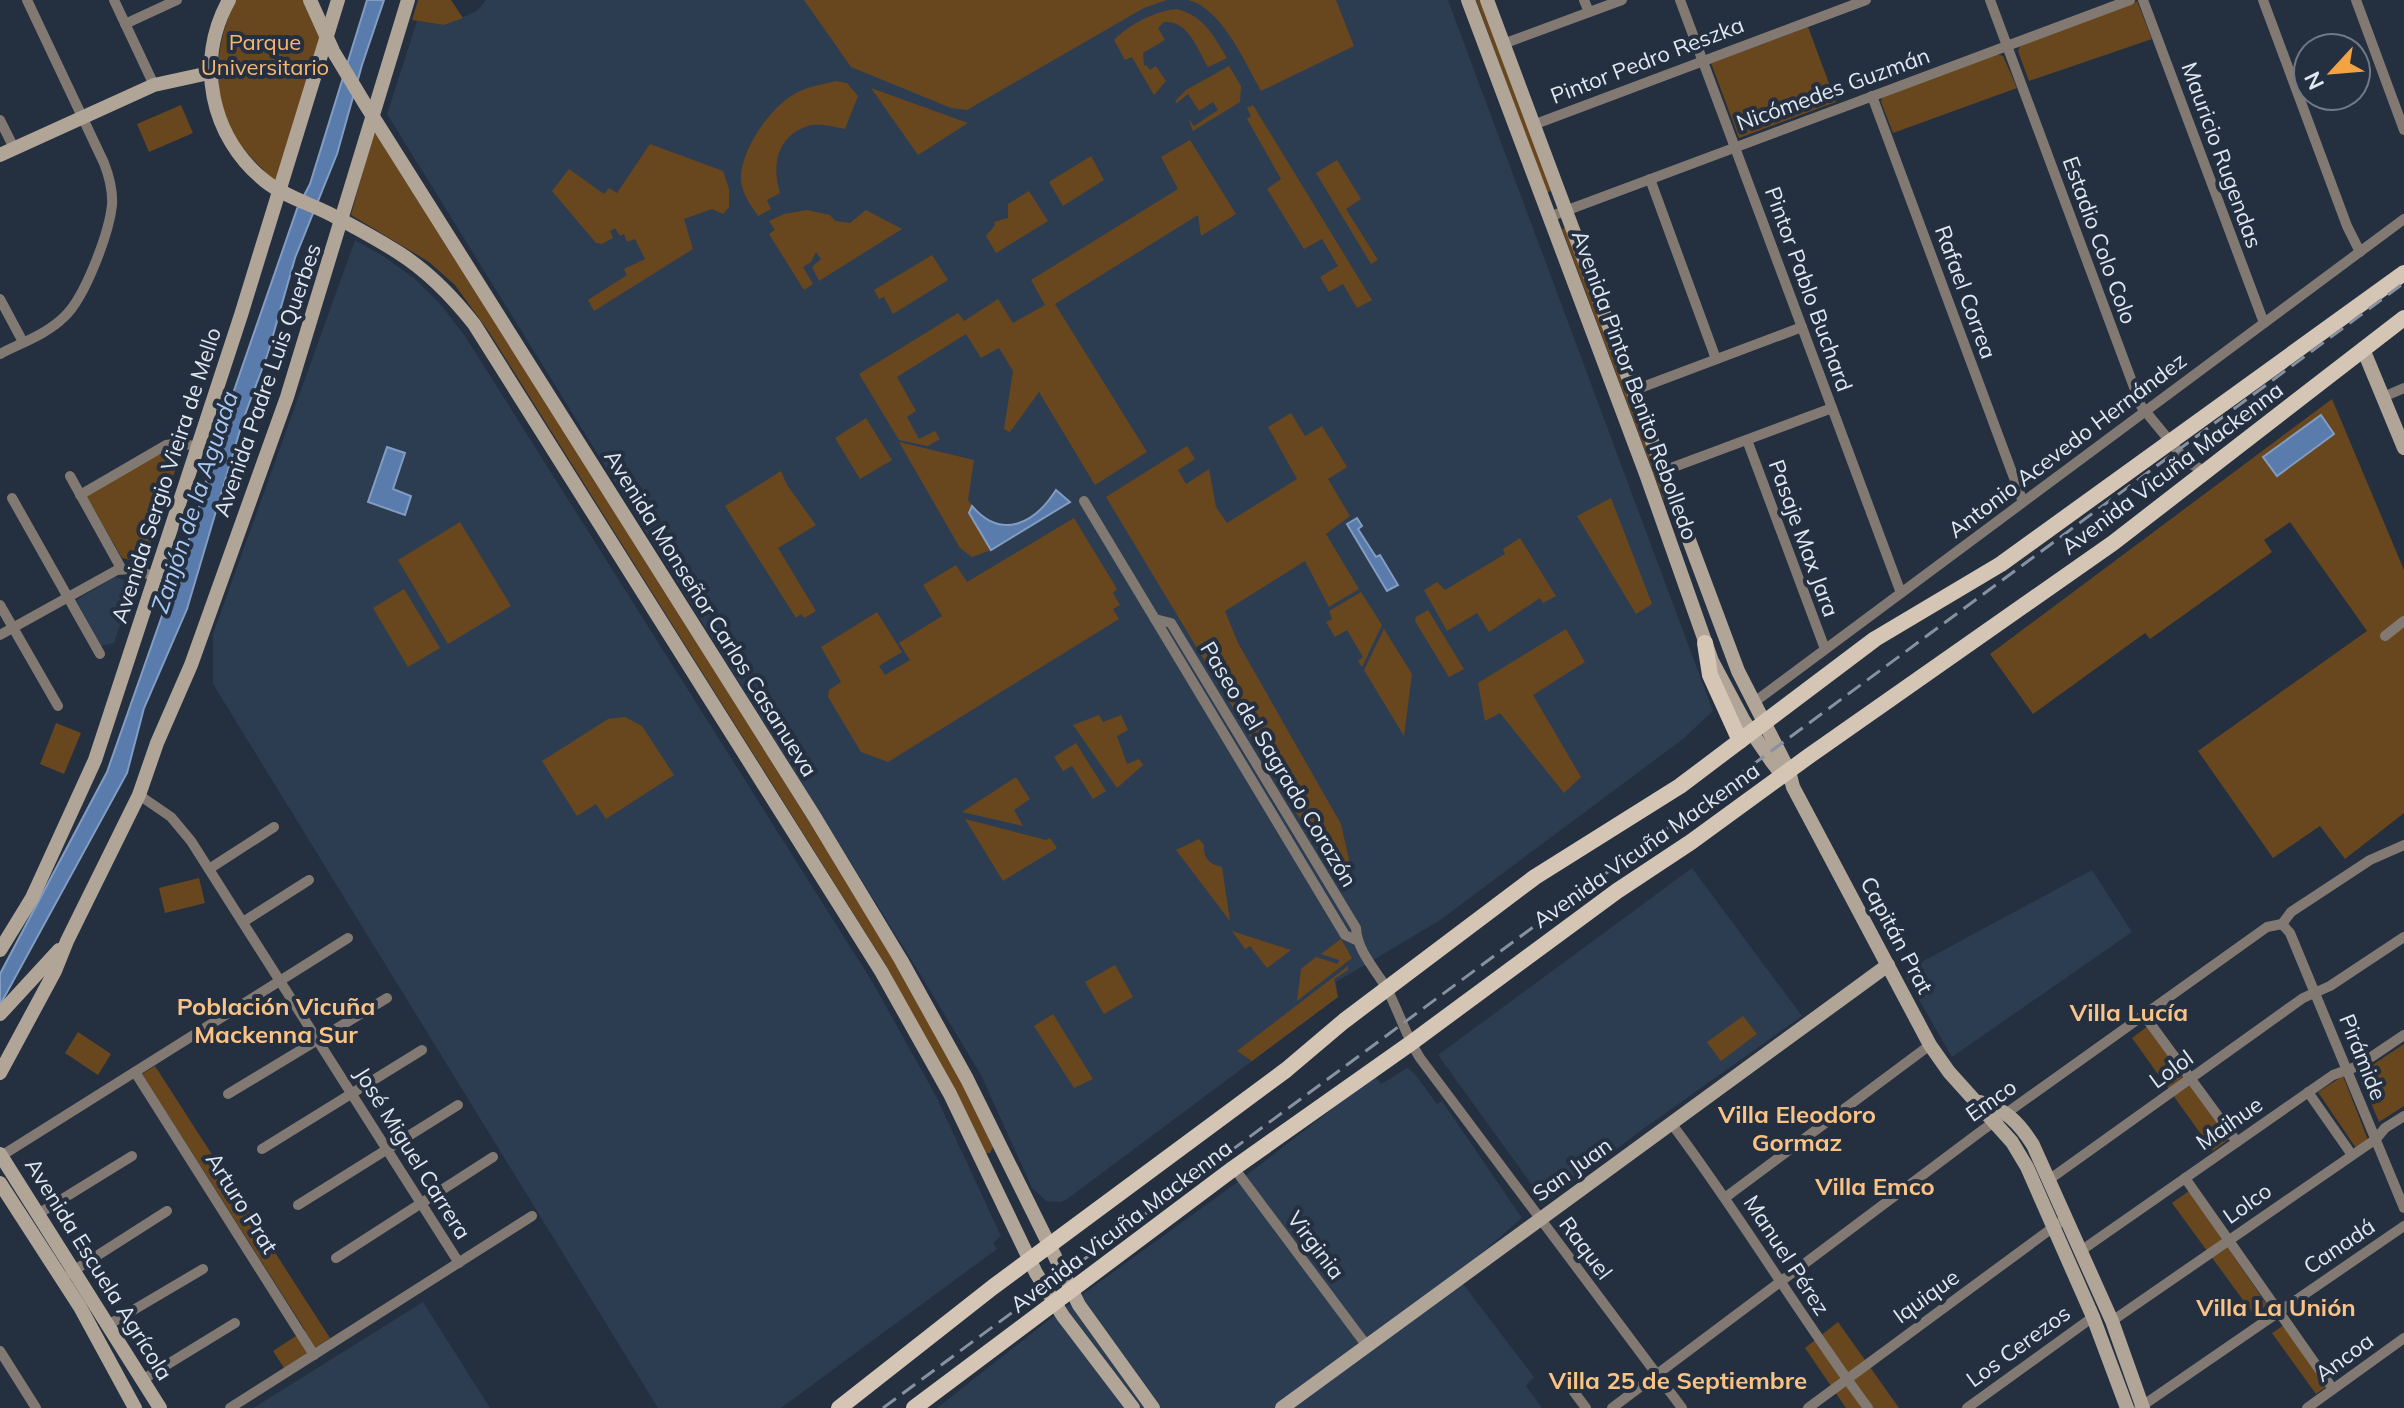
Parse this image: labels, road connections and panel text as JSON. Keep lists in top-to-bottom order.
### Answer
{
  "streets": {
    "main road": [
      "Avenida Padre Luis Querbes",
      "Avenida Pintor Benito Rebolledo",
      "Avenida Vicuña Mackenna",
      "Avenida Sergio Vieira de Mello",
      "Avenida Monseñor Carlos Casanueva",
      "Capitán Prat",
      "San Juan",
      "Avenida Escuela Agrícola"
    ],
    "street": [
      "Pintor Pedro Reszka",
      "Nicómedes Guzmán",
      "Mauricio Rugendas",
      "Estadio Colo Colo",
      "Pintor Pablo Buchard",
      "Rafael Correa",
      "Antonio Acevedo Hernández",
      "Pasaje Max Jara",
      "Paseo del Sagrado Corazón",
      "Pirámide",
      "Lolol",
      "Emco",
      "Maihue",
      "José Miguel Carrera",
      "Arturo Prat",
      "Lolco",
      "Virginia",
      "Canadá",
      "Raquel",
      "Manuel Pérez",
      "Iquique",
      "Los Cerezos",
      "Ancoa"
    ]
  },
  "crossings": [
    ["Pintor Pedro Reszka", "Pintor Pablo Buchard"],
    ["Pintor Pedro Reszka", "Avenida Pintor Benito Rebolledo"],
    ["Nicómedes Guzmán", "Estadio Colo Colo"],
    ["Nicómedes Guzmán", "Pintor Pablo Buchard"],
    ["Nicómedes Guzmán", "Rafael Correa"],
    ["Nicómedes Guzmán", "Avenida Pintor Benito Rebolledo"],
    ["Mauricio Rugendas", "Antonio Acevedo Hernández"],
    ["Estadio Colo Colo", "Antonio Acevedo Hernández"],
    ["Estadio Colo Colo", "Avenida Vicuña Mackenna"],
    ["Pintor Pablo Buchard", "Antonio Acevedo Hernández"],
    ["Rafael Correa", "Antonio Acevedo Hernández"],
    ["Avenida Padre Luis Querbes", "Avenida Monseñor Carlos Casanueva"],
    ["Avenida Padre Luis Querbes", "José Miguel Carrera"],
    ["Avenida Pintor Benito Rebolledo", "Antonio Acevedo Hernández"],
    ["Avenida Pintor Benito Rebolledo", "Avenida Vicuña Mackenna"],
    ["Avenida Pintor Benito Rebolledo", "Capitán Prat"],
    ["Antonio Acevedo Hernández", "Pasaje Max Jara"],
    ["Avenida Vicuña Mackenna", "Avenida Monseñor Carlos Casanueva"],
    ["Avenida Vicuña Mackenna", "Paseo del Sagrado Corazón"],
    ["Avenida Vicuña Mackenna", "Capitán Prat"],
    ["Avenida Vicuña Mackenna", "Virginia"],
    ["Avenida Vicuña Mackenna", "Raquel"],
    ["Avenida Sergio Vieira de Mello", "Avenida Monseñor Carlos Casanueva"],
    ["Paseo del Sagrado Corazón", "Raquel"],
    ["Capitán Prat", "Lolol"],
    ["Capitán Prat", "Emco"],
    ["Capitán Prat", "Maihue"],
    ["Capitán Prat", "San Juan"],
    ["Capitán Prat", "Lolco"],
    ["Capitán Prat", "Canadá"],
    ["Capitán Prat", "Iquique"],
    ["Capitán Prat", "Los Cerezos"],
    ["Pirámide", "Lolol"],
    ["Pirámide", "Emco"],
    ["Pirámide", "Maihue"],
    ["Pirámide", "Lolco"],
    ["Emco", "Raquel"],
    ["Emco", "Manuel Pérez"],
    ["San Juan", "Virginia"],
    ["San Juan", "Raquel"],
    ["San Juan", "Manuel Pérez"],
    ["Manuel Pérez", "Iquique"]
  ],
  "districts": [
    "Población Vicuña Mackenna Sur",
    "Villa Lucía",
    "Villa Eleodoro Gormaz",
    "Villa Emco",
    "Villa La Unión",
    "Villa 25 de Septiembre"
  ],
  "water": ["Zanjón de la Aguada"],
  "parks": ["Parque Universitario"],
  "north": "bottom left"
}
